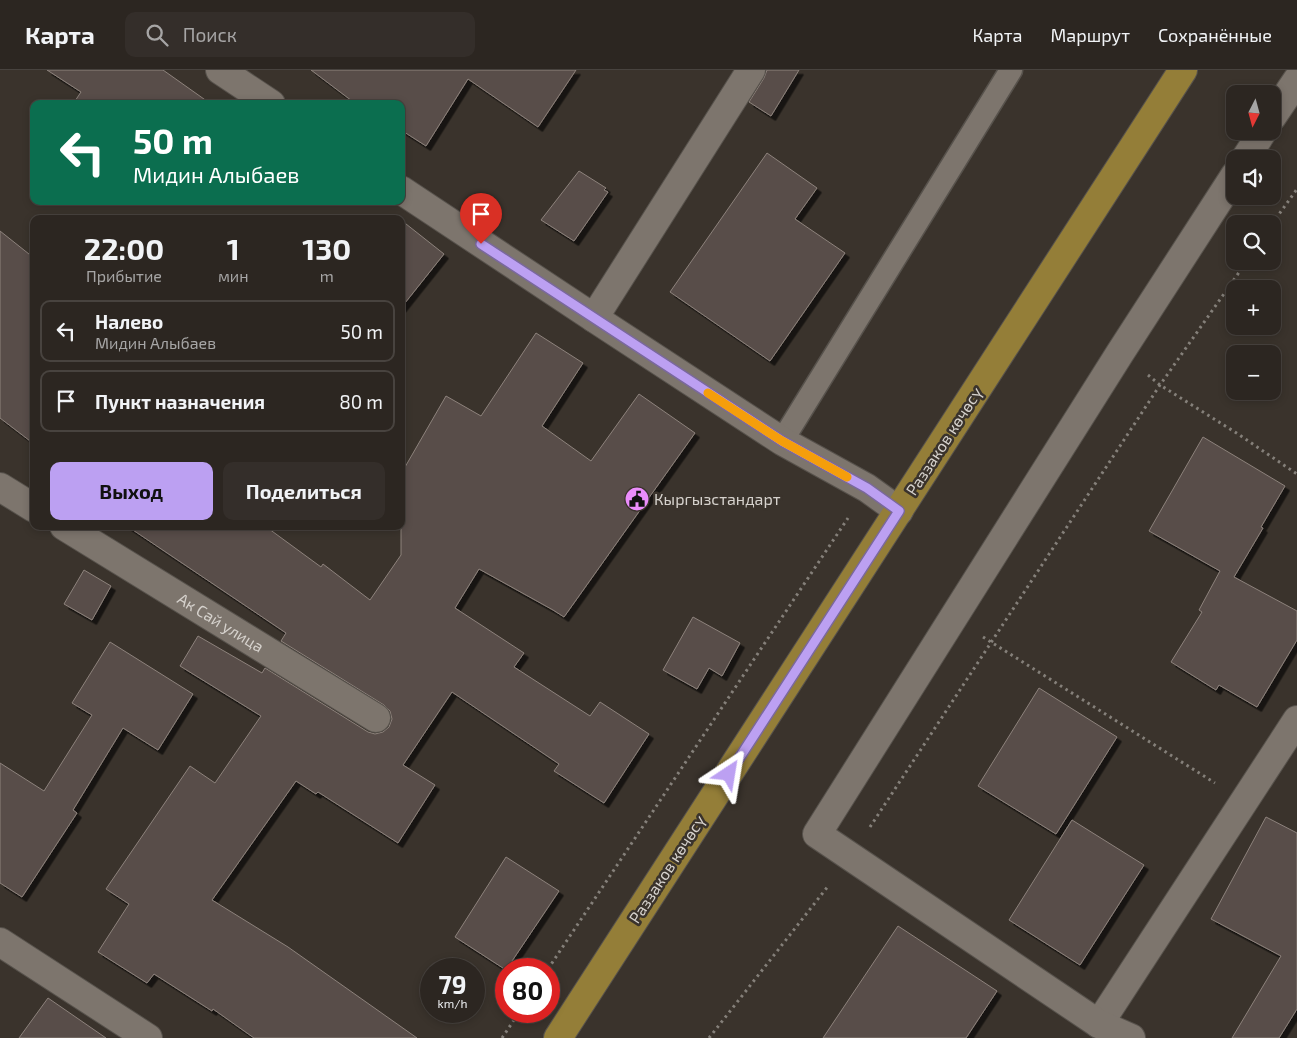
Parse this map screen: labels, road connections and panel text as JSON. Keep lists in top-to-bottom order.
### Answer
{
  "streets": {
    "highway": ["Раззаков көчөсү"],
    "street": ["Ак Сай улица"]
  },
  "places": {
    "public building": ["Кыргызстандарт"]
  },
  "north": "bottom",
  "page": {
    "header": "Карта",
    "search": "Поиск",
    "nav": ["Карта", "Маршрут", "Сохранённые"],
    "map_buttons": ["+", "−"],
    "turn": ["50 m", "Мидин Алыбаев"],
    "eta": [
      "22:00",
      "Прибытие",
      "1",
      "мин",
      "130",
      "m"
    ],
    "list": [
      {
        "name": "Налево",
        "note": "Мидин Алыбаев",
        "value": "50 m"
      },
      {
        "name": "Пункт назначения",
        "value": "80 m"
      }
    ],
    "buttons": ["Выход", "Поделиться"],
    "speed": "79 km/h",
    "limit": "80"
  }
}
